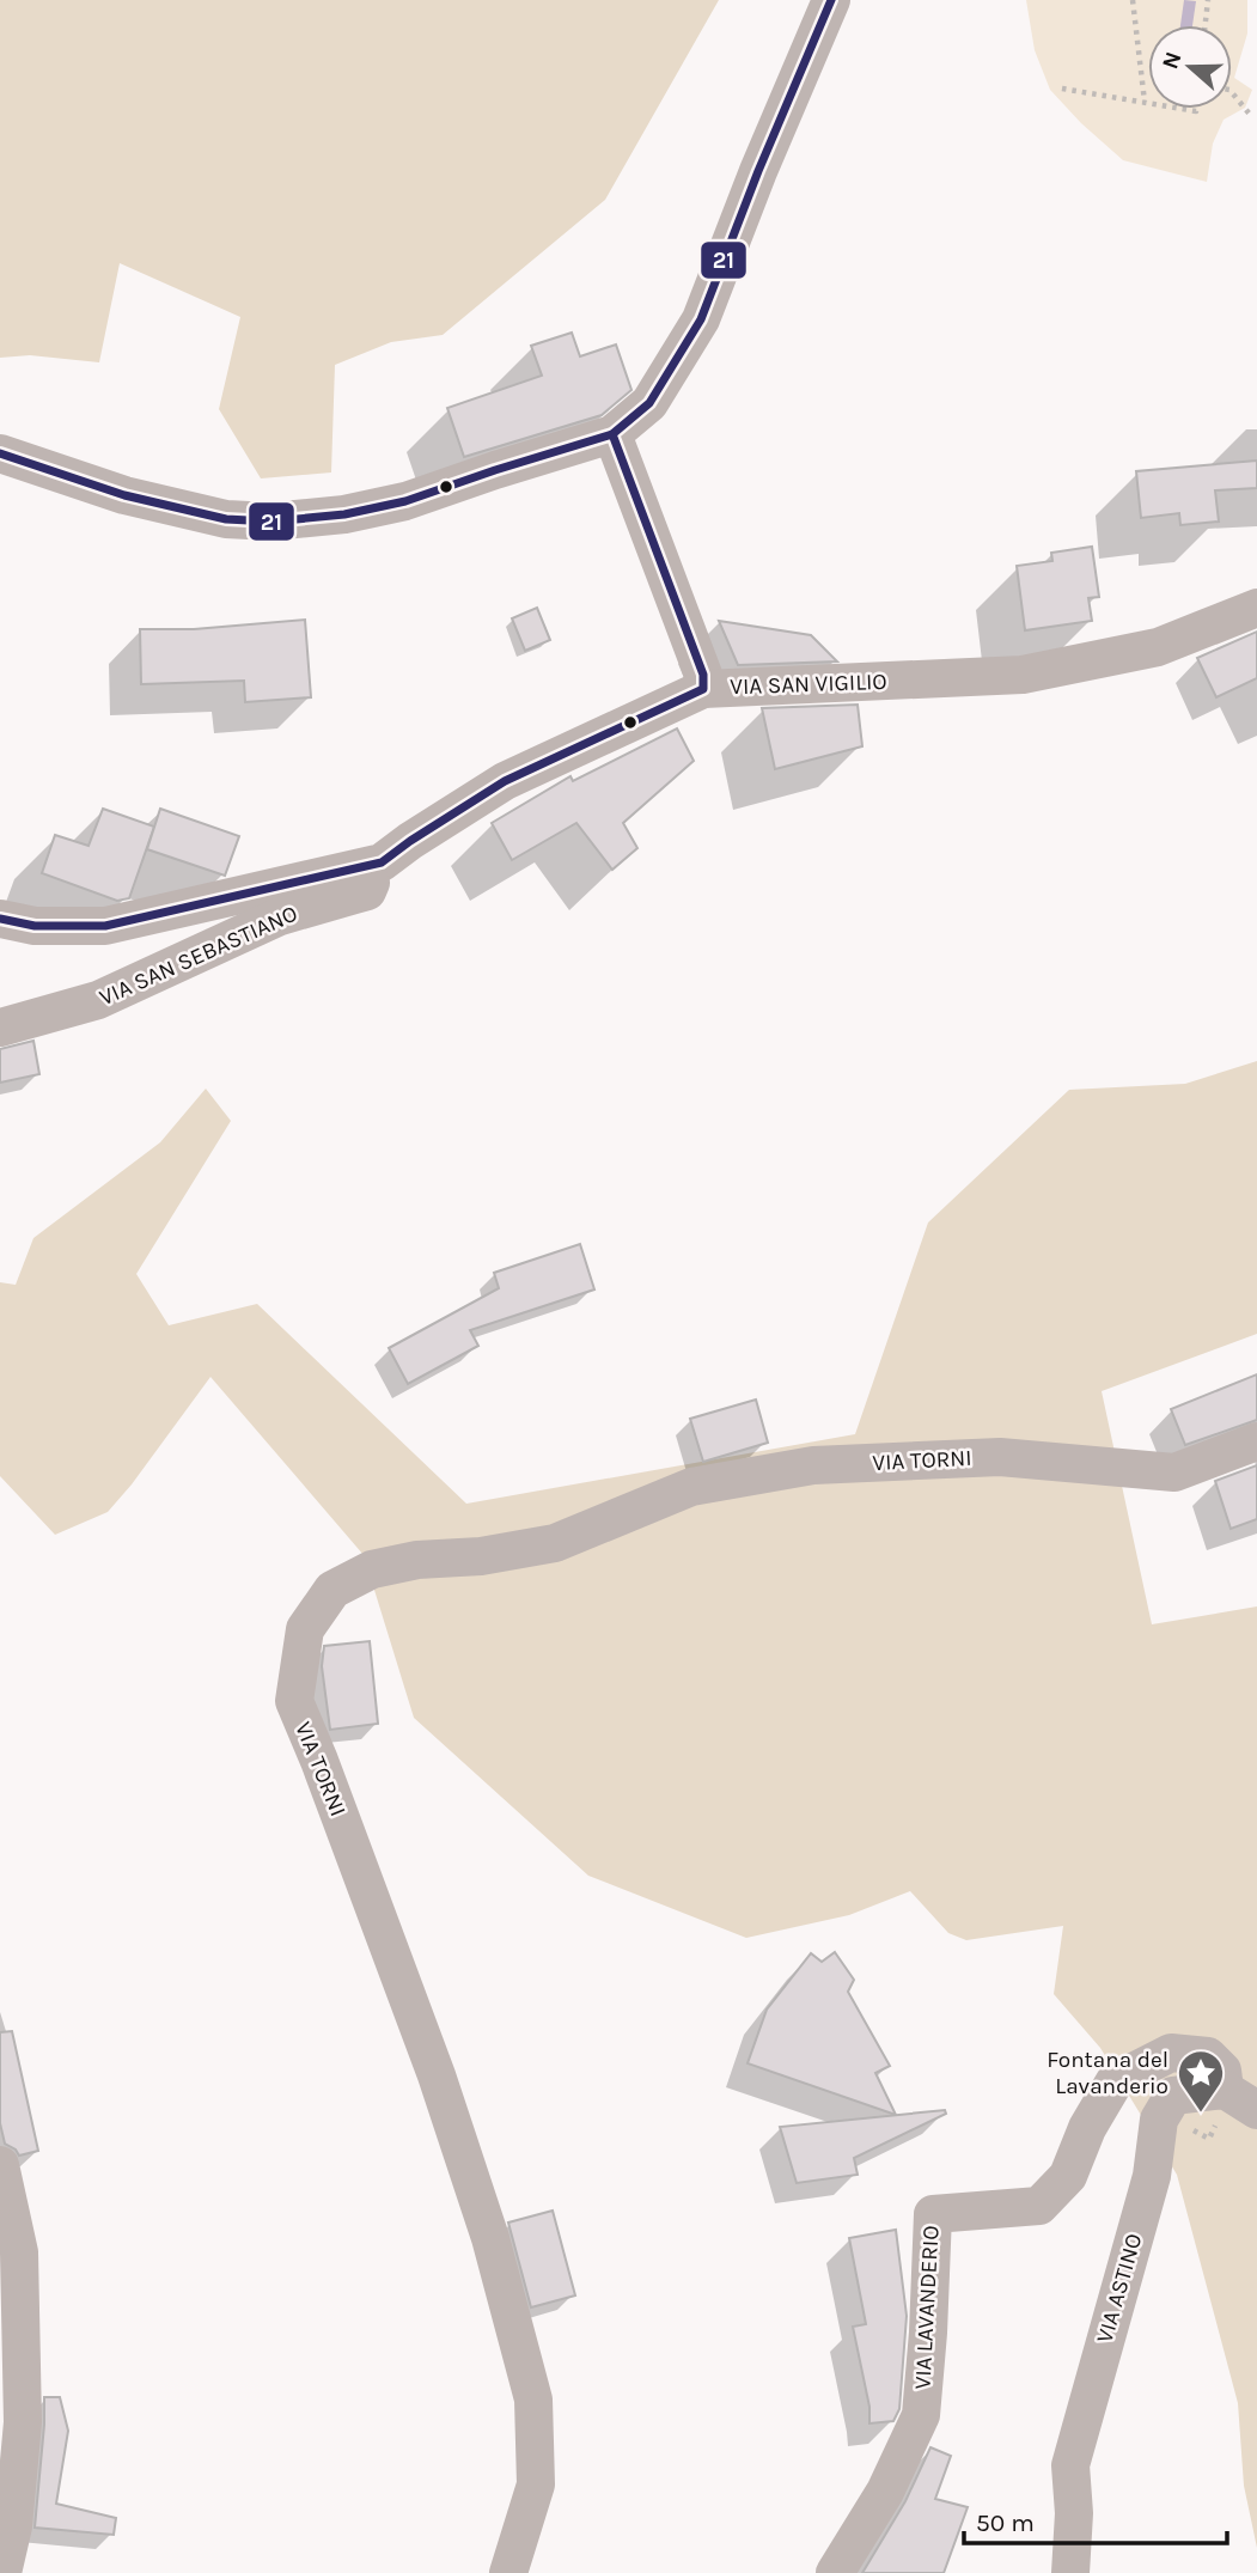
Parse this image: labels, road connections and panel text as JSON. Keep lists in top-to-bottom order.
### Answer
{
  "streets": {
    "street": [
      "VIA SAN VIGILIO",
      "VIA SAN SEBASTIANO",
      "VIA TORNI",
      "VIA ASTINO",
      "VIA LAVANDERIO"
    ]
  },
  "crossings": [
    ["VIA SAN VIGILIO", "VIA SAN SEBASTIANO"],
    ["VIA ASTINO", "VIA LAVANDERIO"]
  ],
  "places": {
    "place": ["Fontana del Lavanderio"]
  },
  "lines": ["transit line 21"],
  "scale_bar": "50 m",
  "north": "left"
}
